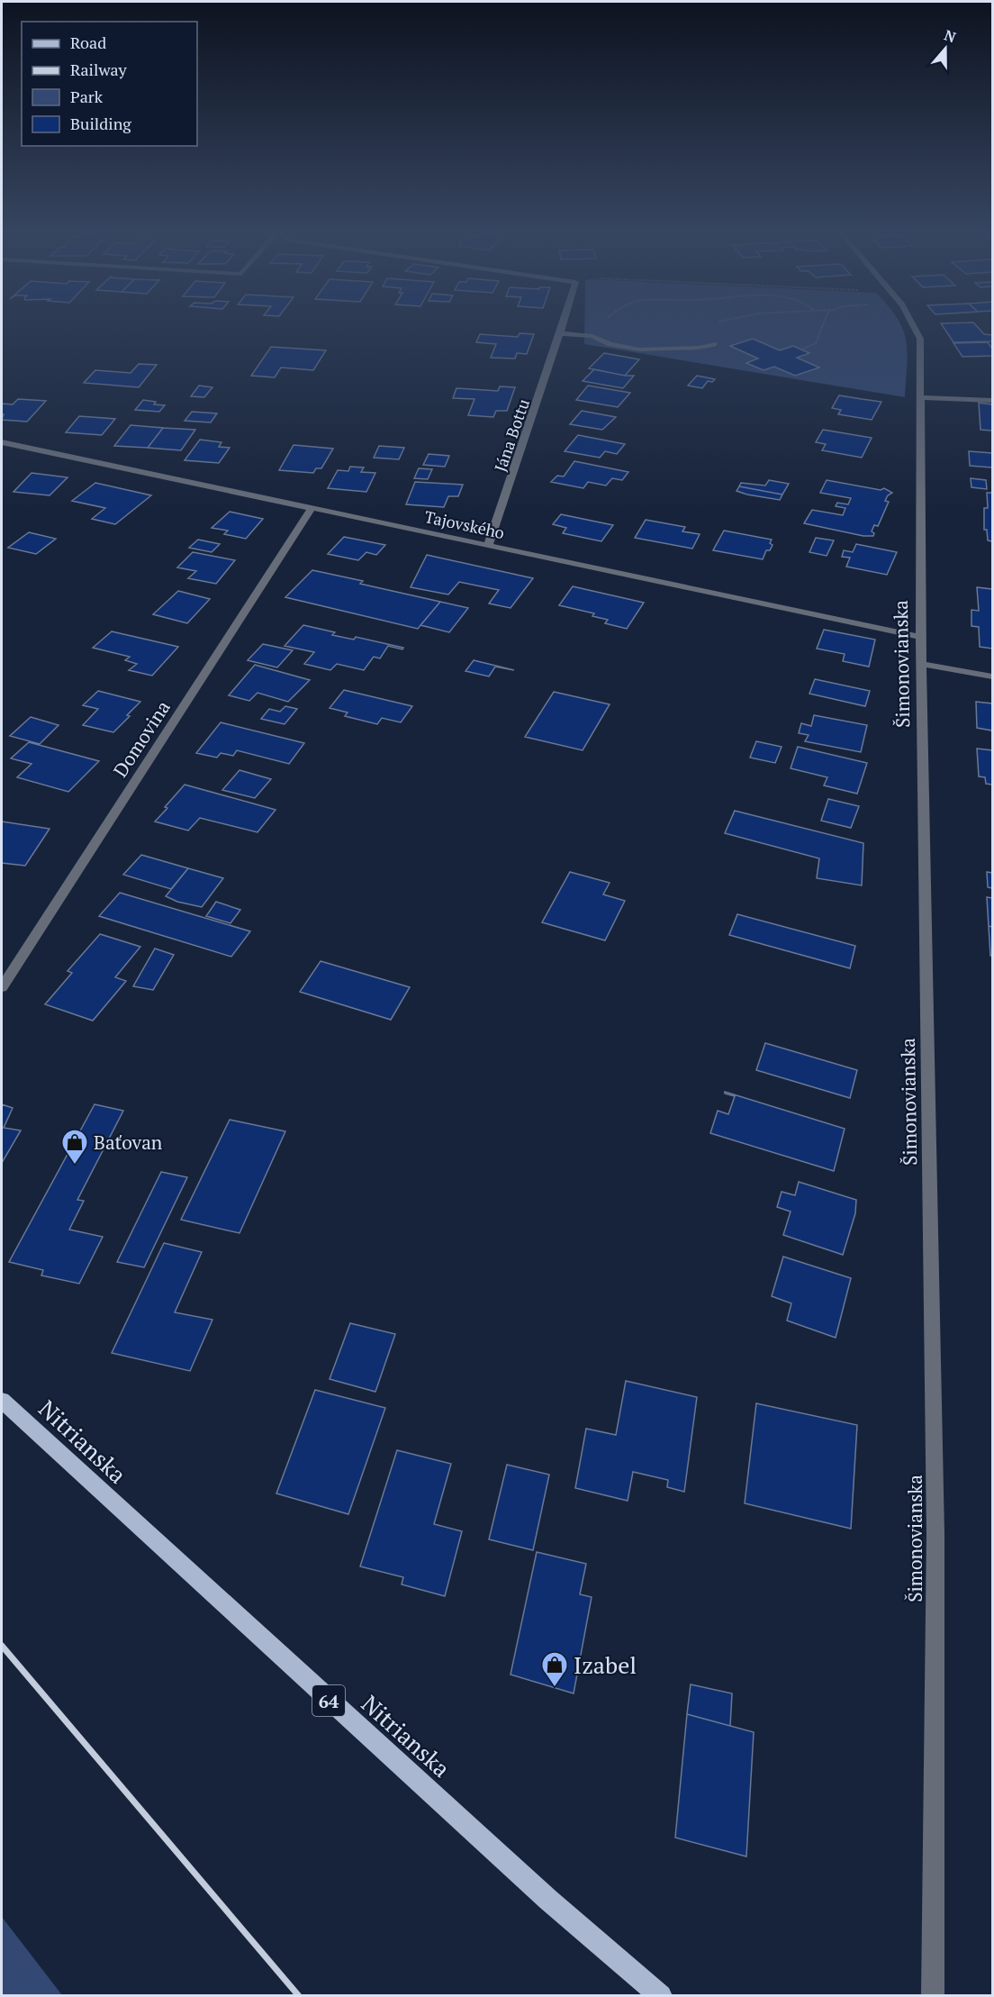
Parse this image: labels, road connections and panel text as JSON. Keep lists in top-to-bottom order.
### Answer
{
  "streets": {
    "main road": ["Nitrianska", "64"],
    "street": [
      "Jána Bottu",
      "Tajovského",
      "Šimonovianska",
      "Domovina"
    ]
  },
  "crossings": [
    ["Jána Bottu", "Tajovského"],
    ["Tajovského", "Šimonovianska"],
    ["Tajovského", "Domovina"]
  ],
  "places": {
    "shop": ["Baťovan", "Izabel"]
  },
  "legend": [
    "Road",
    "Railway",
    "Park",
    "Building"
  ],
  "north": "top"
}
